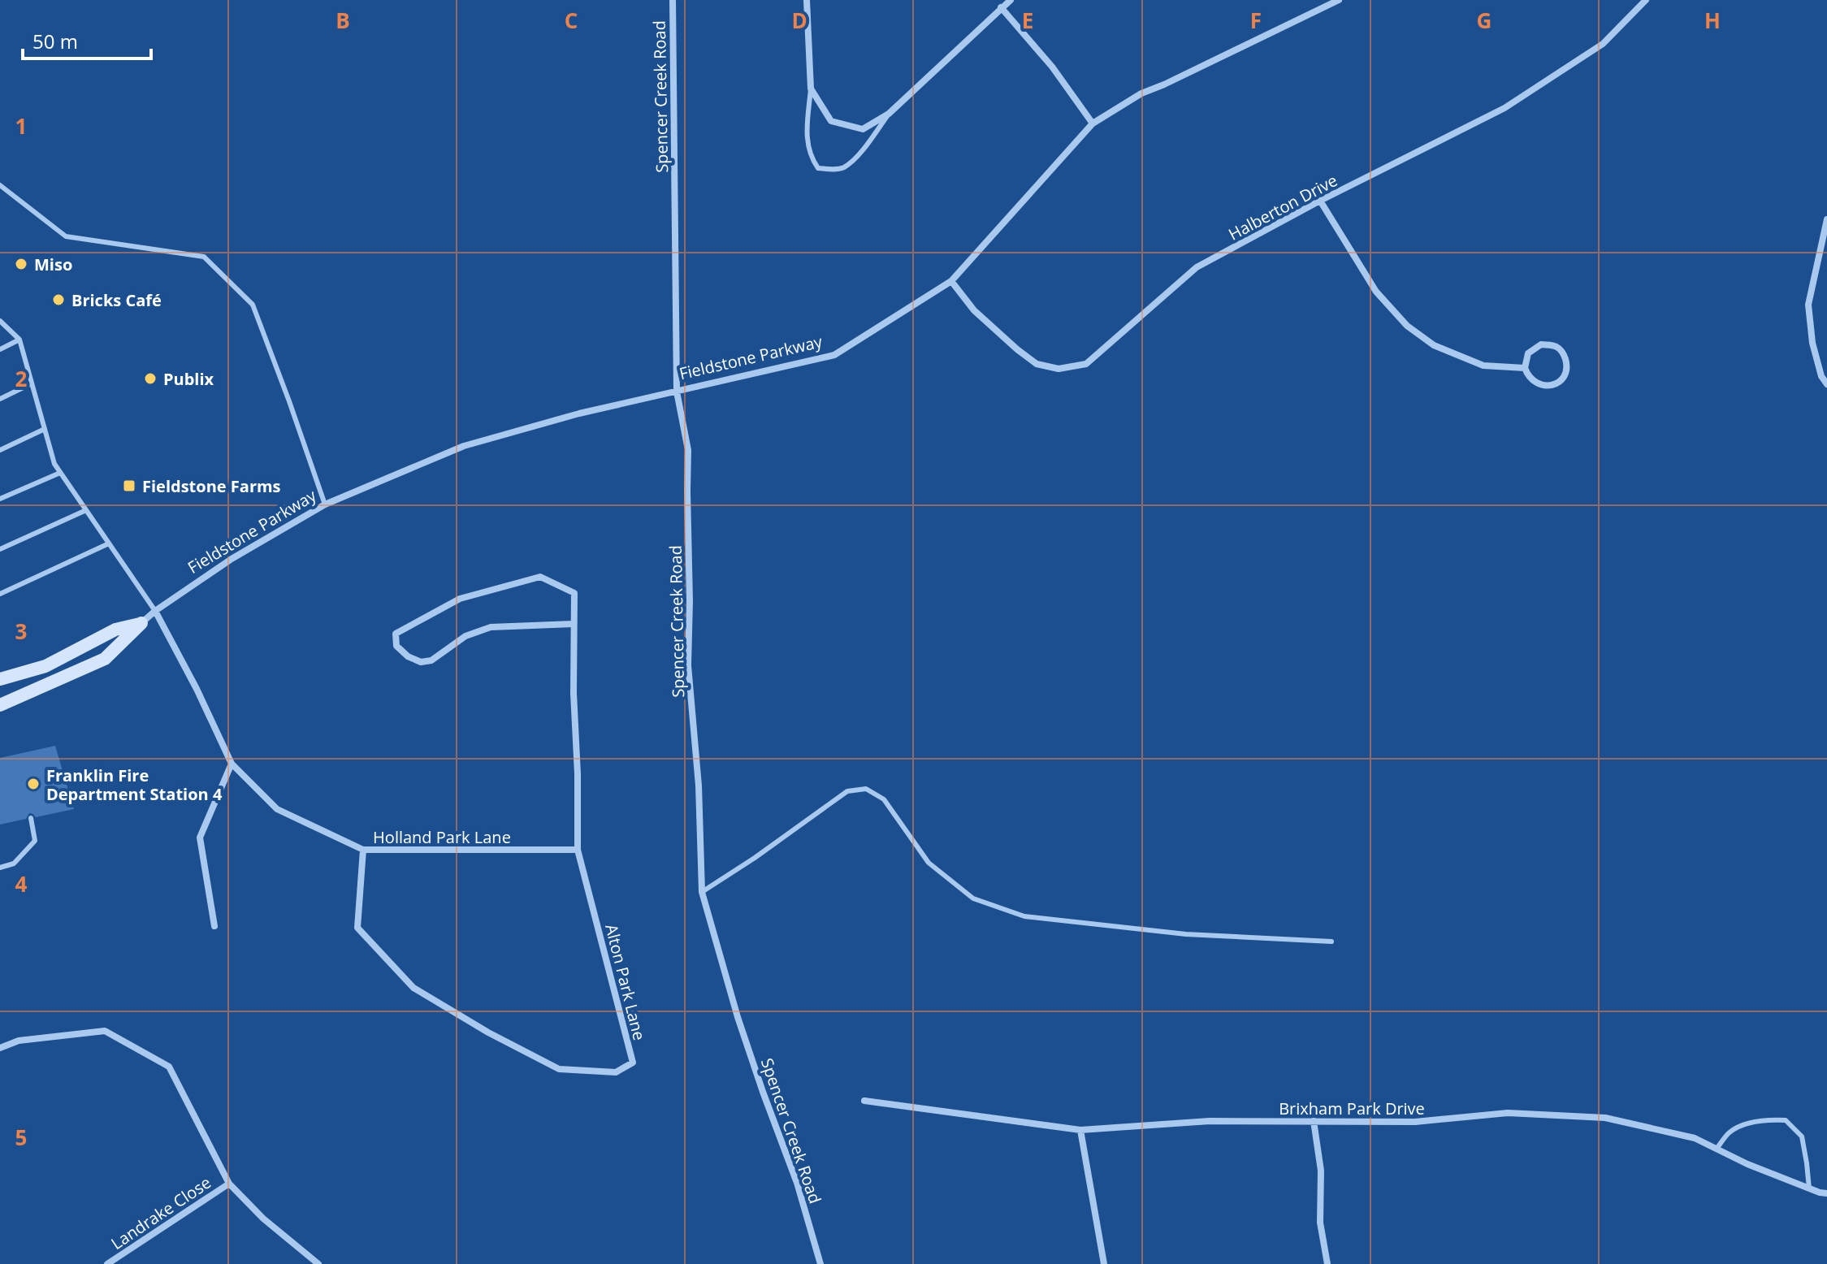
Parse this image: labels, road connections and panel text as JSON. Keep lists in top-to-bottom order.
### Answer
{
  "streets": {
    "street": [
      "Spencer Creek Road",
      "Halberton Drive",
      "Fieldstone Parkway",
      "Holland Park Lane",
      "Alton Park Lane",
      "Brixham Park Drive",
      "Landrake Close"
    ]
  },
  "crossings": [
    ["Spencer Creek Road", "Fieldstone Parkway"],
    ["Halberton Drive", "Fieldstone Parkway"],
    ["Fieldstone Parkway", "Holland Park Lane"],
    ["Holland Park Lane", "Alton Park Lane"]
  ],
  "places": {
    "other": [
      "Miso",
      "Bricks Café",
      "Publix",
      "Franklin Fire Department Station 4"
    ],
    "transit": ["Fieldstone Farms"]
  },
  "scale_bar": "50 m",
  "grid": {
    "columns": [
      "B",
      "C",
      "D",
      "E",
      "F",
      "G",
      "H"
    ],
    "rows": [
      "1",
      "2",
      "3",
      "4",
      "5"
    ]
  }
}
